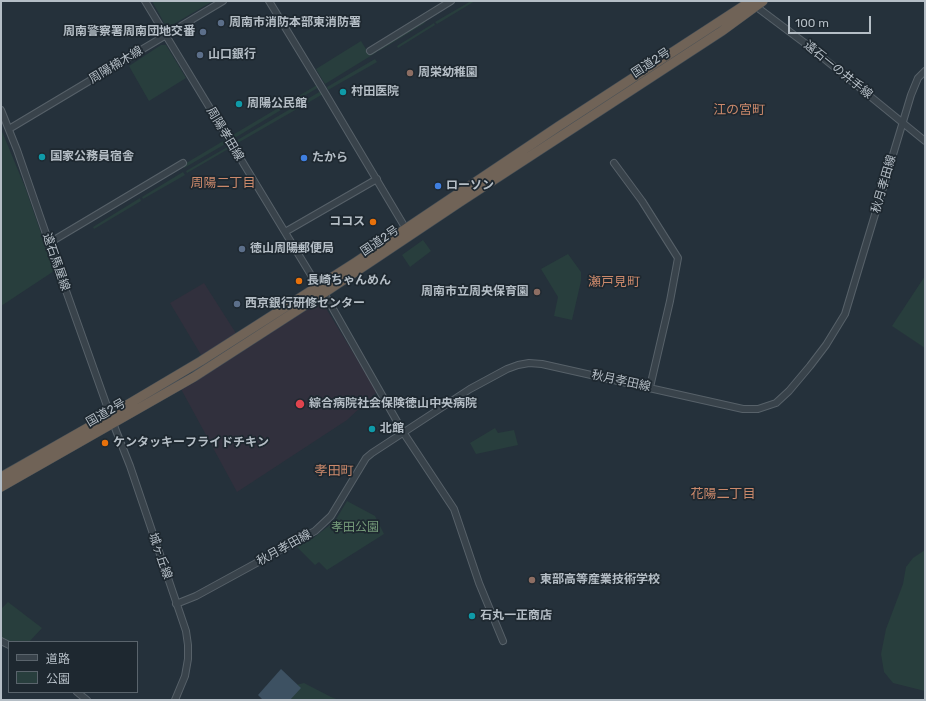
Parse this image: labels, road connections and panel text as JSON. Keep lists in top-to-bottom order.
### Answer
{
  "streets": {
    "highway": ["国道2号"],
    "street": [
      "周陽楠木線",
      "遠石一の井手線",
      "周陽孝田線",
      "秋月孝田線",
      "遠石馬屋線",
      "城ヶ丘線"
    ]
  },
  "crossings": [
    ["国道2号", "遠石一の井手線"],
    ["国道2号", "周陽孝田線"],
    ["国道2号", "遠石馬屋線"],
    ["国道2号", "城ヶ丘線"],
    ["周陽楠木線", "周陽孝田線"],
    ["周陽楠木線", "遠石馬屋線"],
    ["遠石一の井手線", "秋月孝田線"],
    ["周陽孝田線", "秋月孝田線"],
    ["秋月孝田線", "城ヶ丘線"],
    ["遠石馬屋線", "城ヶ丘線"]
  ],
  "districts": [
    "江の宮町",
    "周陽二丁目",
    "瀬戸見町",
    "孝田町",
    "花陽二丁目"
  ],
  "parks": ["孝田公園"],
  "places": [
    "周南市消防本部東消防署",
    "周南警察署周南団地交番",
    "山口銀行",
    "周栄幼稚園",
    "村田医院",
    "周陽公民館",
    "国家公務員宿舎",
    "たから",
    "ローソン",
    "ココス",
    "徳山周陽郵便局",
    "長崎ちゃんめん",
    "周南市立周央保育園",
    "西京銀行研修センター",
    "綜合病院社会保険徳山中央病院",
    "北館",
    "ケンタッキーフライドチキン",
    "東部高等産業技術学校",
    "石丸一正商店"
  ],
  "legend": ["道路", "公園"],
  "scale_bar": "100 m"
}
